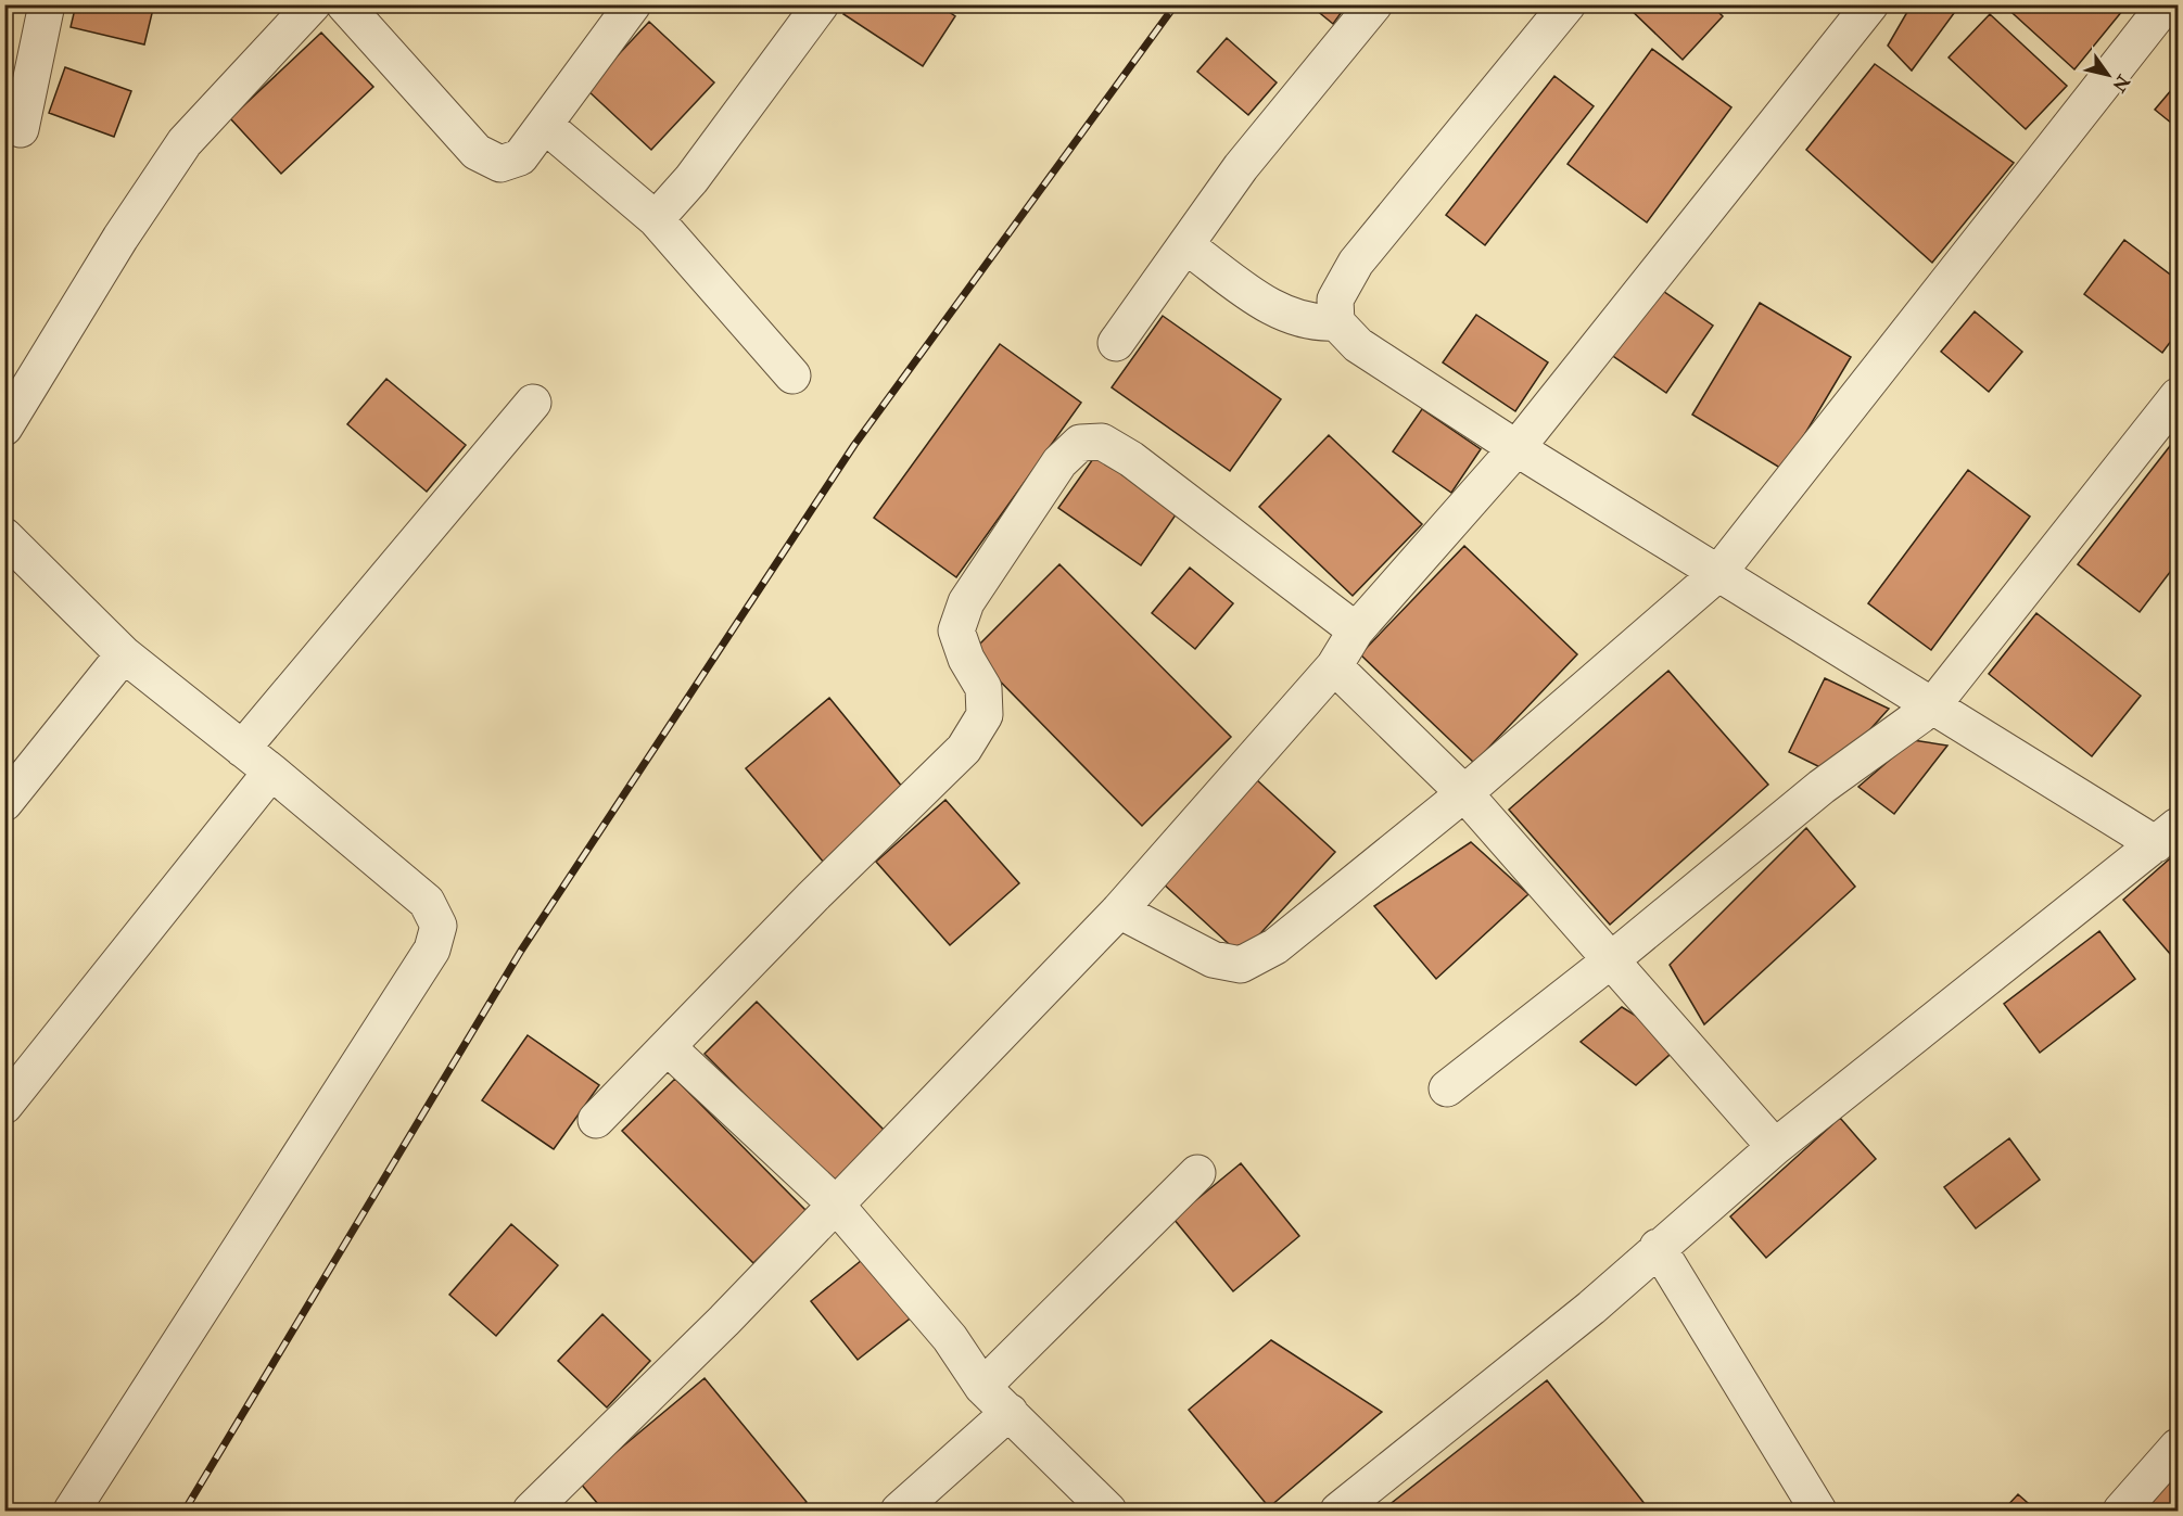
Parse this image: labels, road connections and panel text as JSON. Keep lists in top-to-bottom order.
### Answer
{
  "north": "bottom right"
}
